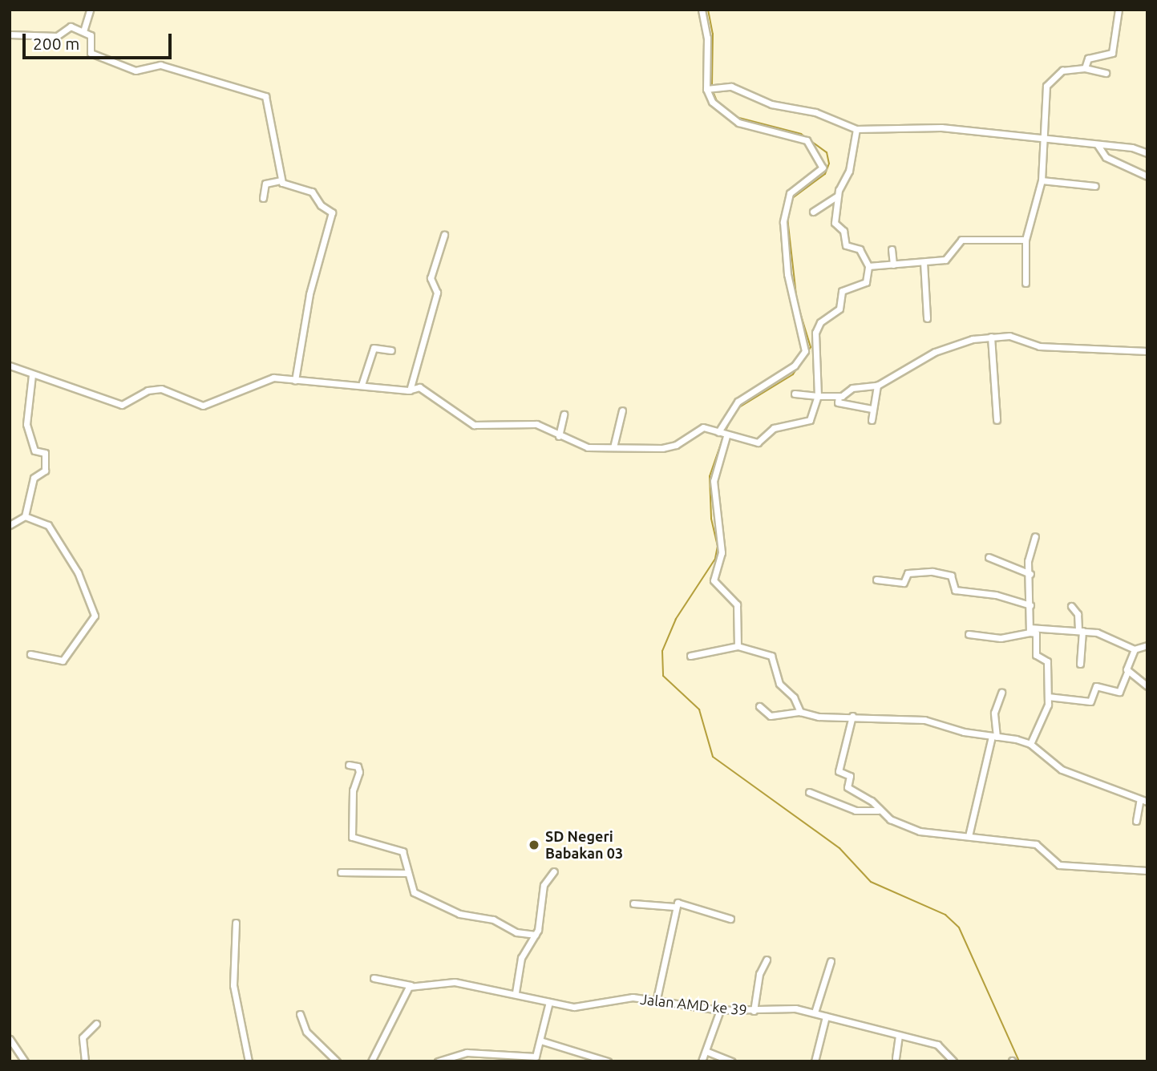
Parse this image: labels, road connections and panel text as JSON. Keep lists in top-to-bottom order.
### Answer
{
  "streets": {
    "street": ["Jalan AMD ke 39"]
  },
  "places": ["SD Negeri Babakan 03"],
  "scale_bar": "200 m"
}
